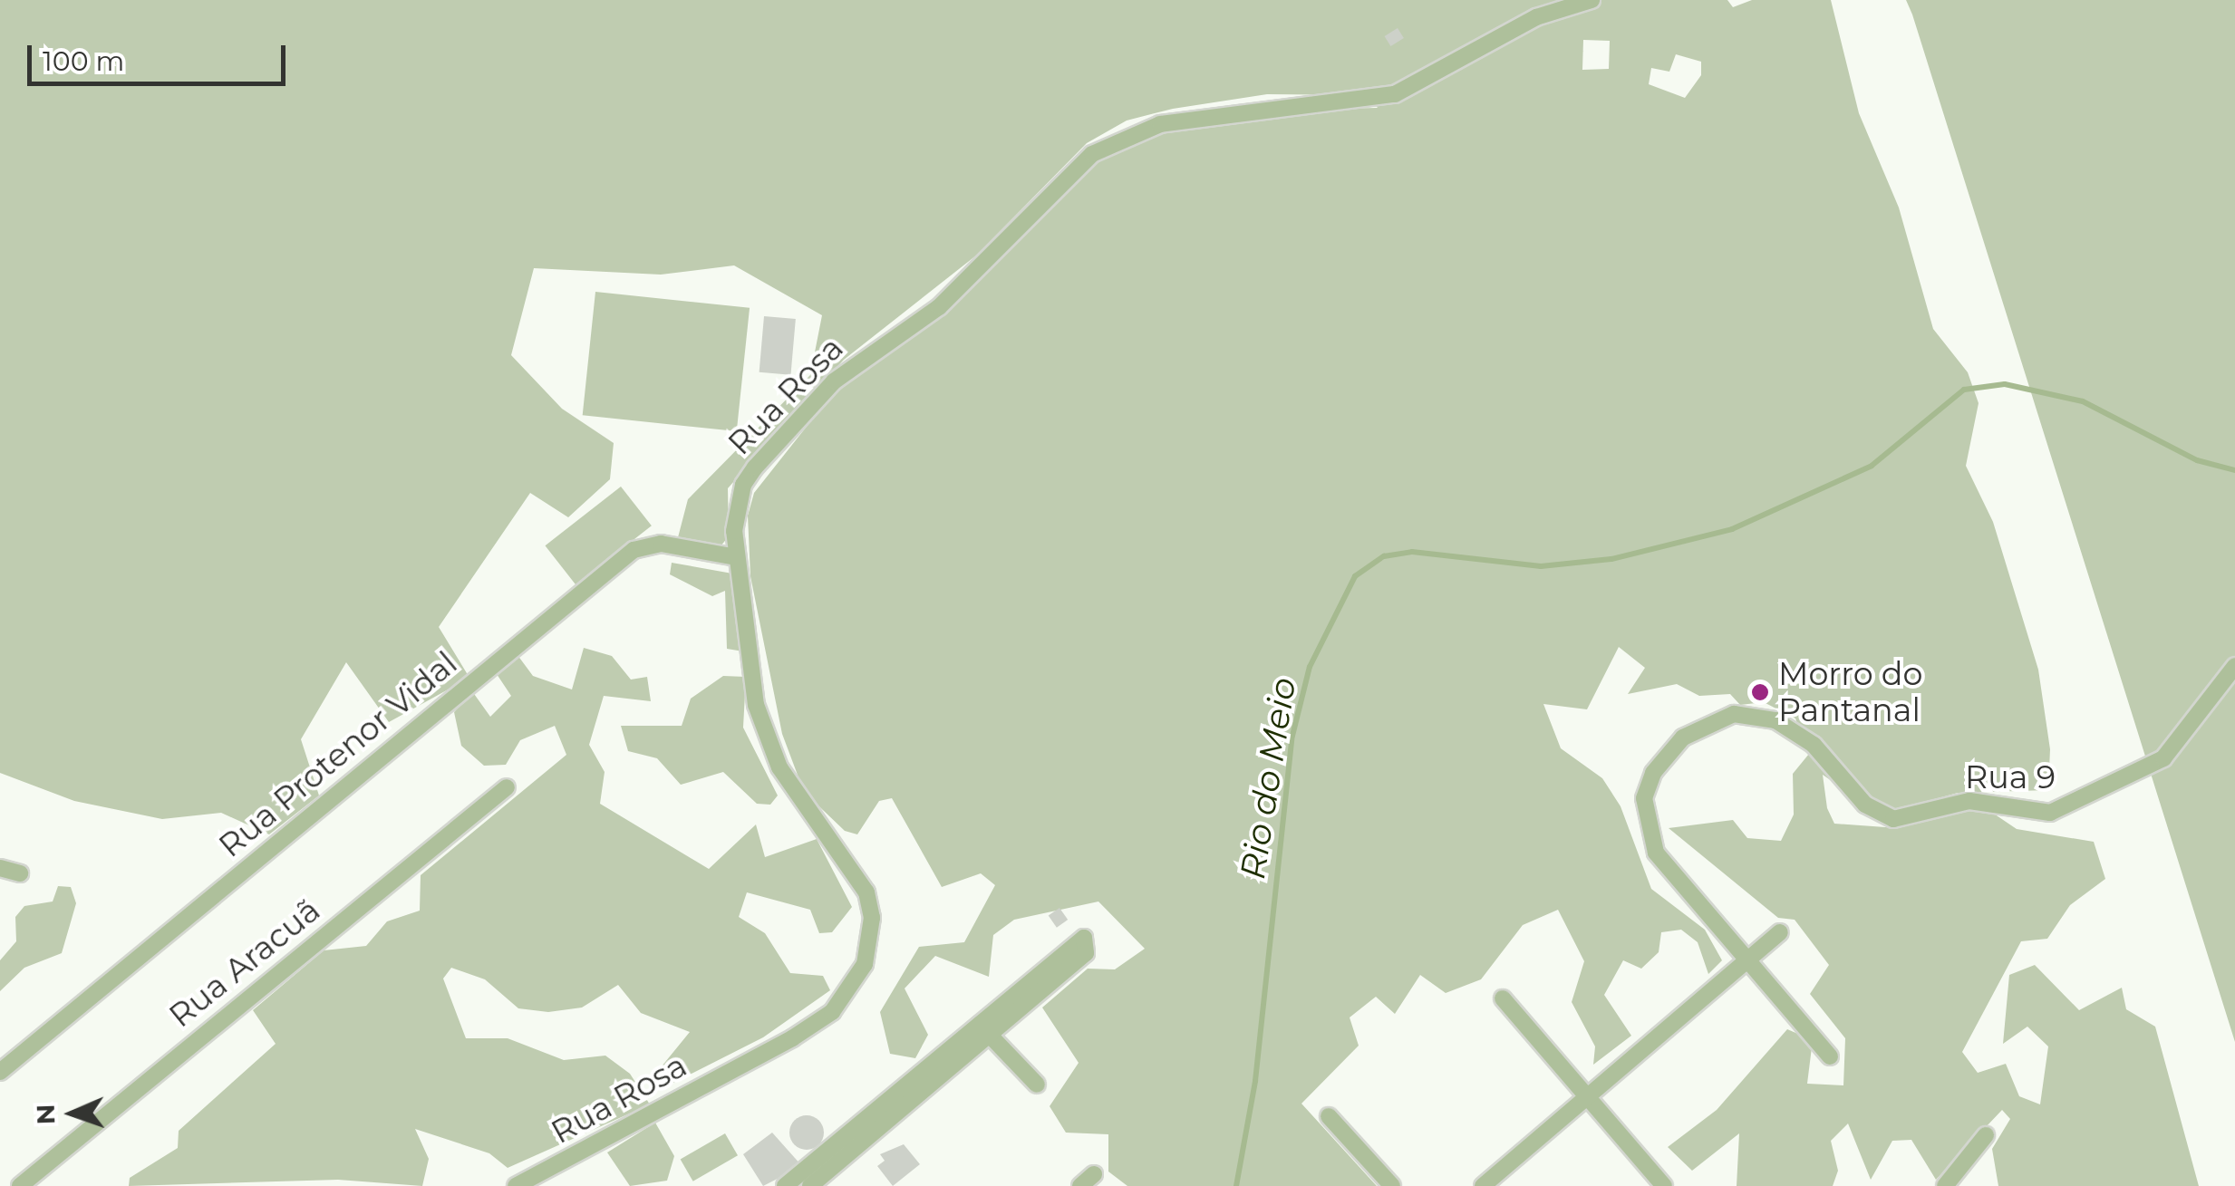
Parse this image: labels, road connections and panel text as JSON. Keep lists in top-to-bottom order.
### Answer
{
  "streets": {
    "street": [
      "Rua Rosa",
      "Rua Protenor Vidal",
      "Rua 9",
      "Rua Aracuã"
    ]
  },
  "crossings": [
    ["Rua Rosa", "Rua Protenor Vidal"]
  ],
  "water": ["Rio do Meio"],
  "places": ["Morro do Pantanal"],
  "scale_bar": "100 m",
  "north": "left"
}
